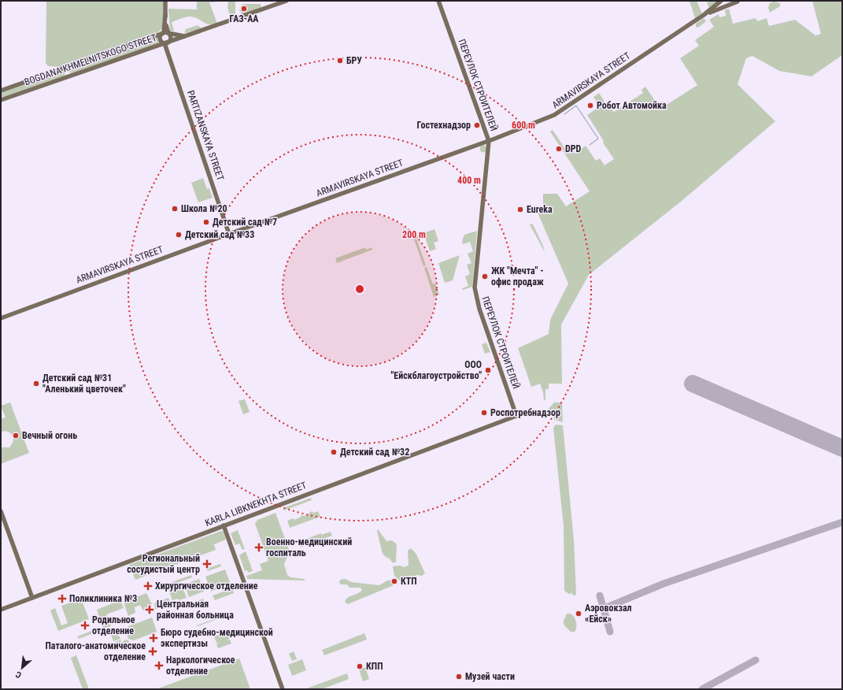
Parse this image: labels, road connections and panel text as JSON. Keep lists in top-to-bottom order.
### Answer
{
  "streets": {
    "street": [
      "BOGDANA KHMELNITSKOGO STREET",
      "ARMAVIRSKAYA STREET",
      "ПЕРЕУЛОК СТРОИТЕЛЕЙ",
      "PARTIZANSKAYA STREET",
      "KARLA LIBKNEKHTA STREET"
    ]
  },
  "crossings": [
    ["BOGDANA KHMELNITSKOGO STREET", "PARTIZANSKAYA STREET"],
    ["ARMAVIRSKAYA STREET", "ПЕРЕУЛОК СТРОИТЕЛЕЙ"],
    ["ARMAVIRSKAYA STREET", "PARTIZANSKAYA STREET"],
    ["ПЕРЕУЛОК СТРОИТЕЛЕЙ", "KARLA LIBKNEKHTA STREET"]
  ],
  "places": {
    "other": [
      "ГАЗ-АА",
      "БРУ",
      "Робот Автомойка",
      "Гостехнадзор",
      "DPD",
      "Школа №20",
      "Eureka",
      "Детский сад №7",
      "Детский сад №33",
      "ЖК \"Мечта\" - офис продаж",
      "ООО \"Ейскблагоустройство\"",
      "Детский сад №31 \"Аленький цветочек\"",
      "Роспотребнадзор",
      "Вечный огонь",
      "Детский сад №32",
      "КТП",
      "Аэровокзал «Ейск»",
      "КПП",
      "Музей части"
    ],
    "health": [
      "Военно-медицинский госпиталь",
      "Региональный сосудистый центр",
      "Хирургическое отделение",
      "Поликлиника №3",
      "Центральная районная больница",
      "Родильное отделение",
      "Бюро судебно-медицинской экспертизы",
      "Паталого-анатомическое отделение",
      "Наркологическое отделение"
    ]
  },
  "north": "bottom left",
  "rings": ["600 m", "400 m", "200 m"]
}
